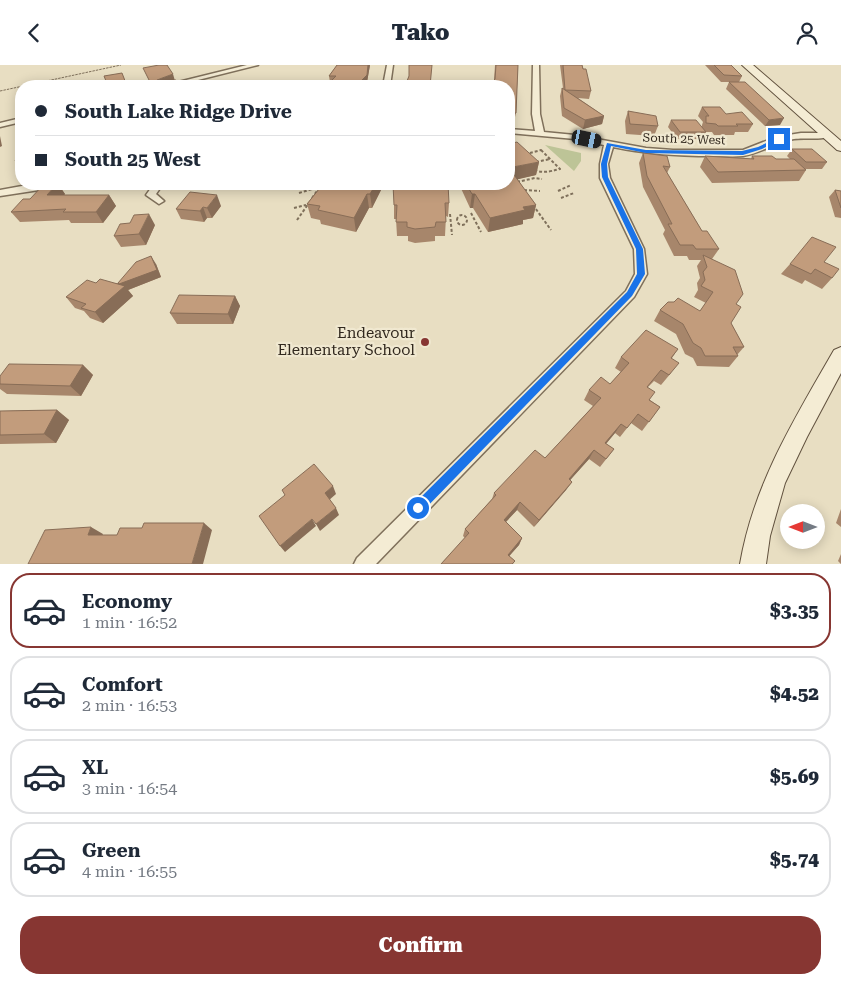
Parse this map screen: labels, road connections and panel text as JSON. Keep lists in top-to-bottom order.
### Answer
{
  "streets": {
    "street": ["South 25 West"]
  },
  "places": ["Endeavour Elementary School"],
  "north": "left",
  "page": {
    "header": "Tako",
    "banner": ["South Lake Ridge Drive", "South 25 West"],
    "list": [
      {
        "name": "Economy",
        "note": "1 min · 16:52",
        "value": "$3.35"
      },
      {
        "name": "Comfort",
        "note": "2 min · 16:53",
        "value": "$4.52"
      },
      {
        "name": "XL",
        "note": "3 min · 16:54",
        "value": "$5.69"
      },
      {
        "name": "Green",
        "note": "4 min · 16:55",
        "value": "$5.74"
      }
    ],
    "buttons": "Confirm"
  }
}
